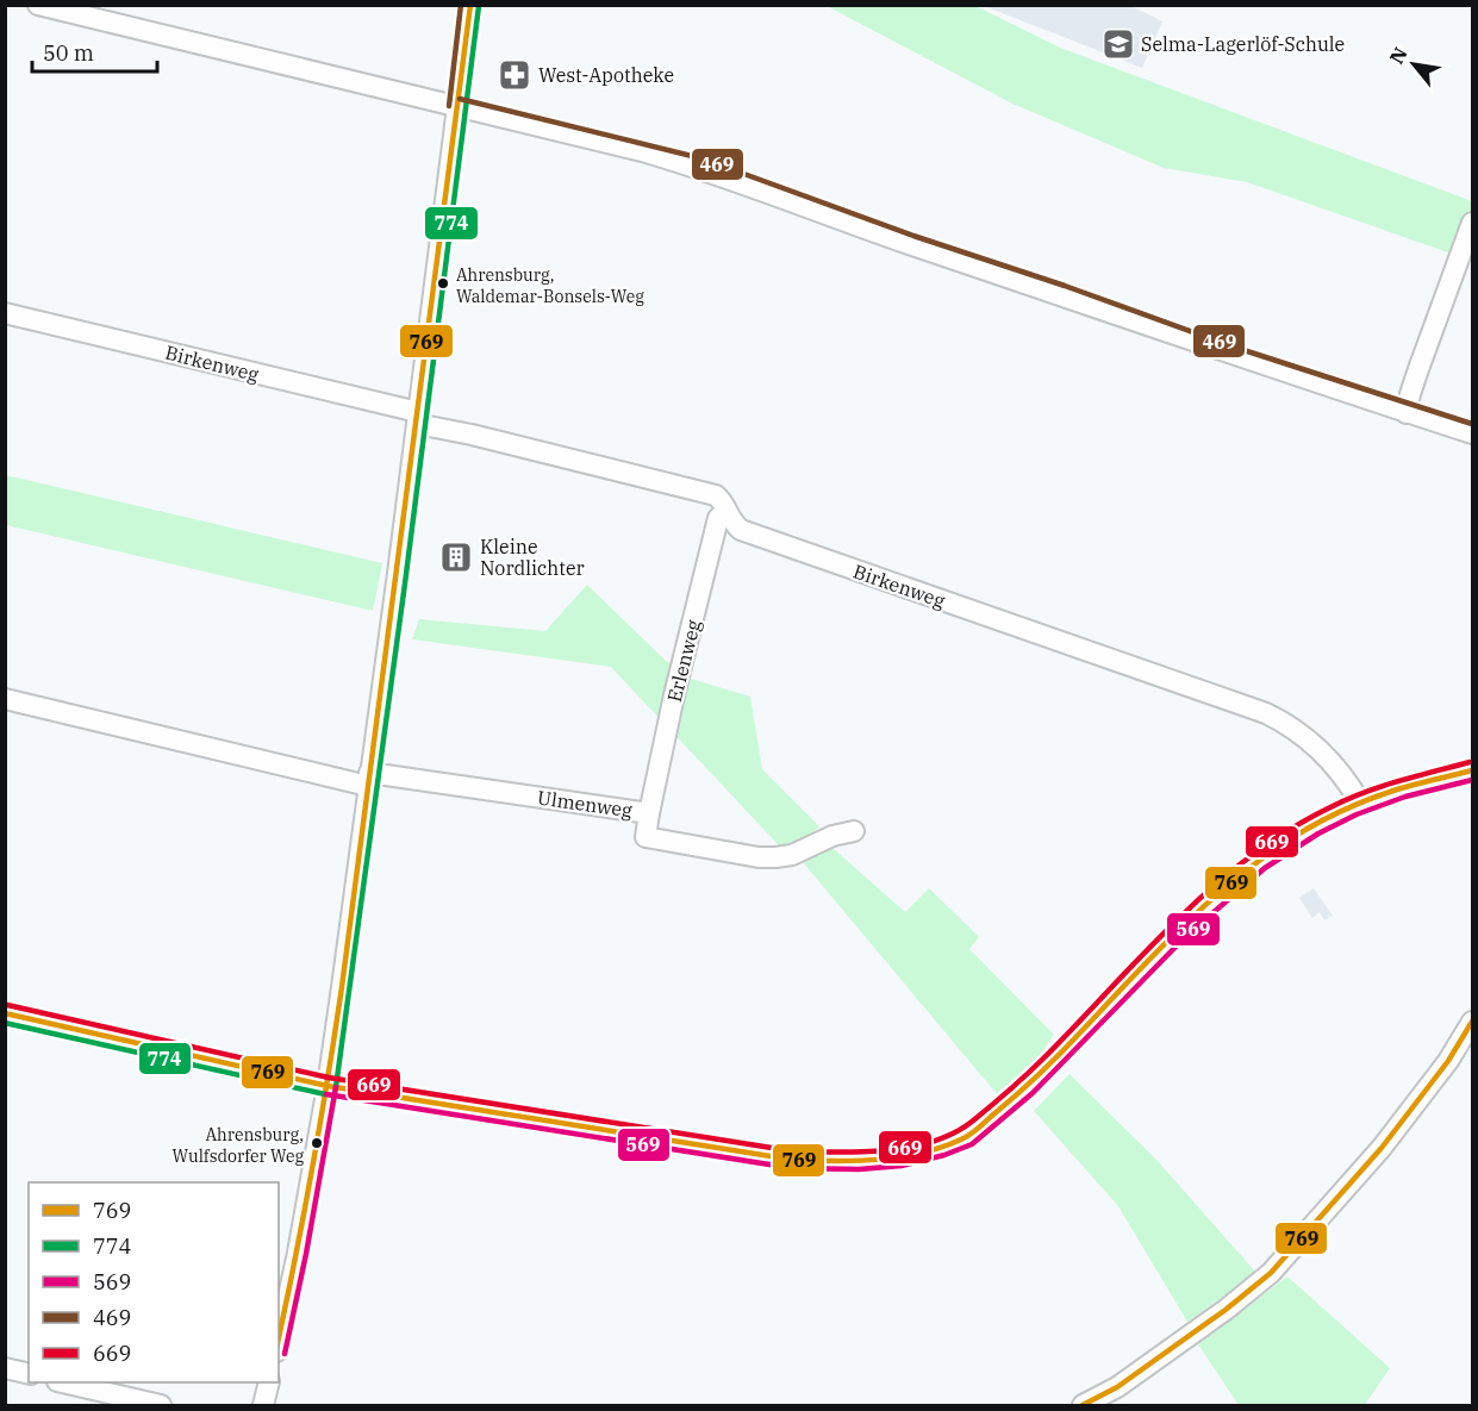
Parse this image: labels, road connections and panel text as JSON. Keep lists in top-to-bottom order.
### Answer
{
  "streets": {
    "street": ["Birkenweg", "Erlenweg", "Ulmenweg"]
  },
  "crossings": [
    ["Birkenweg", "Erlenweg"],
    ["Erlenweg", "Ulmenweg"]
  ],
  "places": {
    "school or university": ["Selma-Lagerlöf-Schule"],
    "pharmacy": ["West-Apotheke"],
    "other": ["Ahrensburg, Waldemar-Bonsels-Weg", "Ahrensburg, Wulfsdorfer Weg"],
    "building": ["Kleine Nordlichter"]
  },
  "lines": [
    "transit line 769",
    "transit line 469",
    "transit line 774",
    "transit line 669",
    "transit line 569"
  ],
  "legend": [
    "769",
    "774",
    "569",
    "469",
    "669"
  ],
  "scale_bar": "50 m",
  "north": "top left"
}
